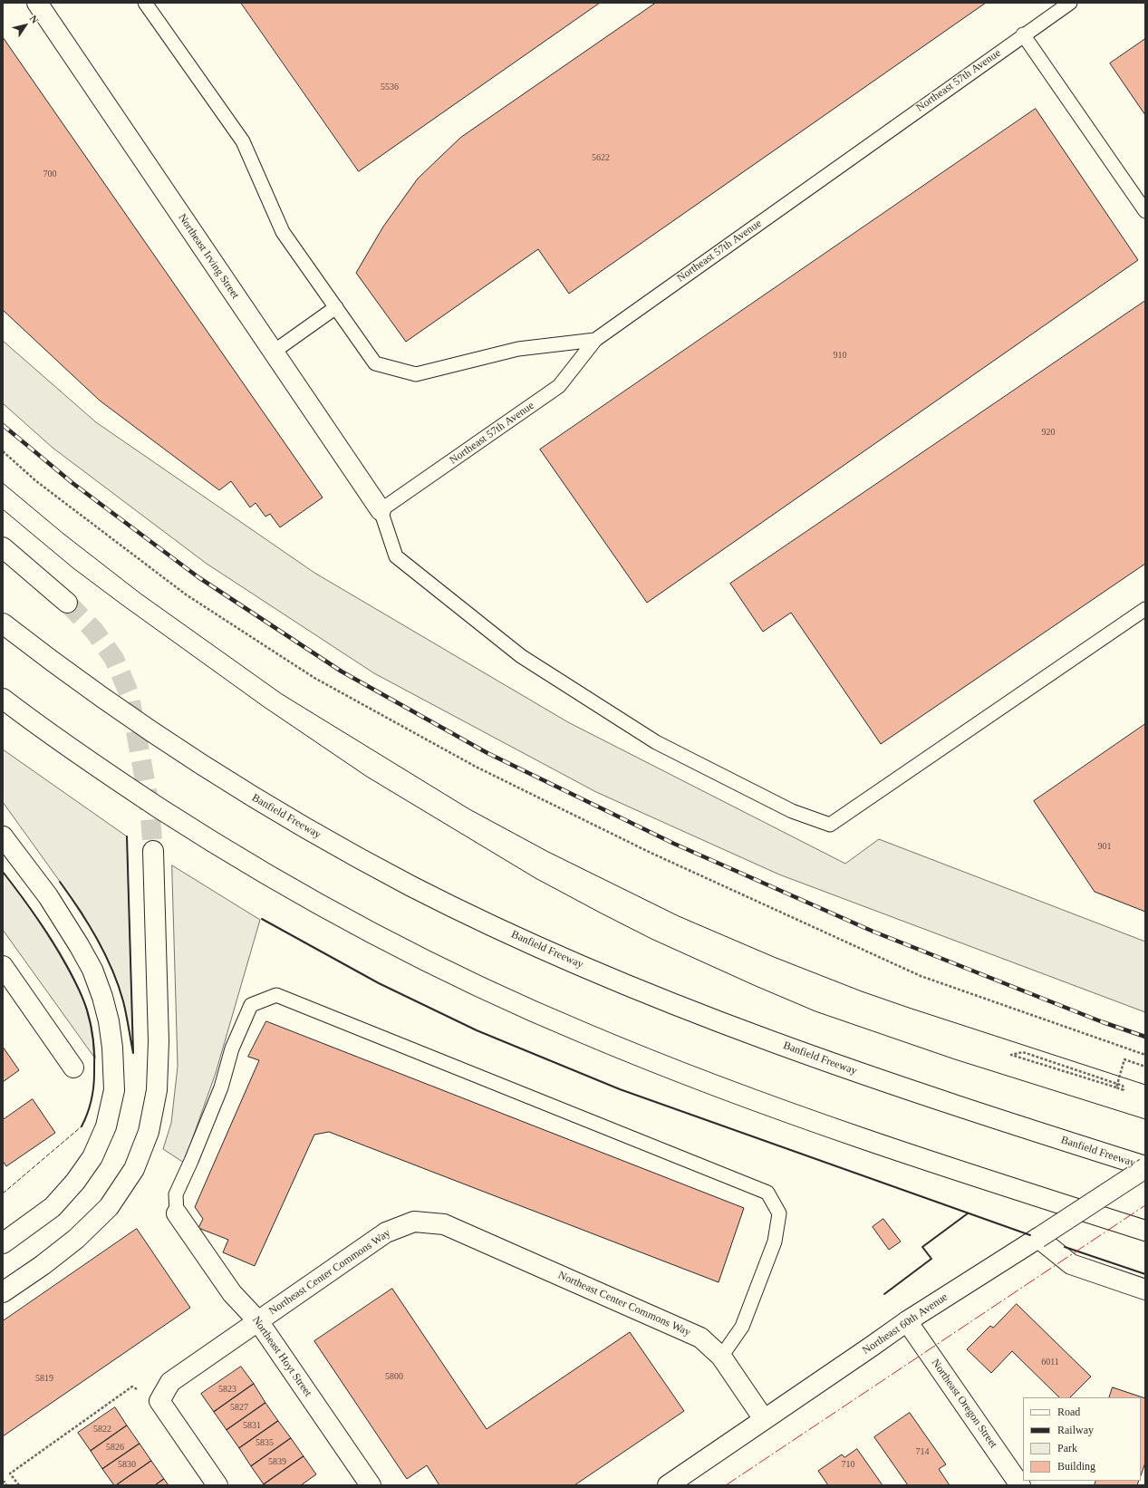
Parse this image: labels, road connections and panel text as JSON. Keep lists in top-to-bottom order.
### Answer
{
  "streets": {
    "main road": [
      "Northeast Irving Street",
      "Banfield Freeway",
      "Northeast Center Commons Way",
      "Northeast 60th Avenue",
      "Northeast Hoyt Street",
      "Northeast Oregon Street"
    ],
    "lane": ["Northeast 57th Avenue"]
  },
  "crossings": [
    ["Northeast 57th Avenue", "Northeast Irving Street"],
    ["Banfield Freeway", "Northeast 60th Avenue"],
    ["Northeast Center Commons Way", "Northeast 60th Avenue"],
    ["Northeast Center Commons Way", "Northeast Hoyt Street"],
    ["Northeast 60th Avenue", "Northeast Oregon Street"]
  ],
  "house_numbers": [
    "5536",
    "5622",
    "700",
    "910",
    "920",
    "901",
    "6011",
    "5800",
    "5819",
    "5823",
    "5827",
    "5831",
    "5822",
    "5835",
    "5826",
    "714",
    "5839",
    "5830",
    "710"
  ],
  "legend": [
    "Road",
    "Railway",
    "Park",
    "Building"
  ],
  "north": "top right"
}
